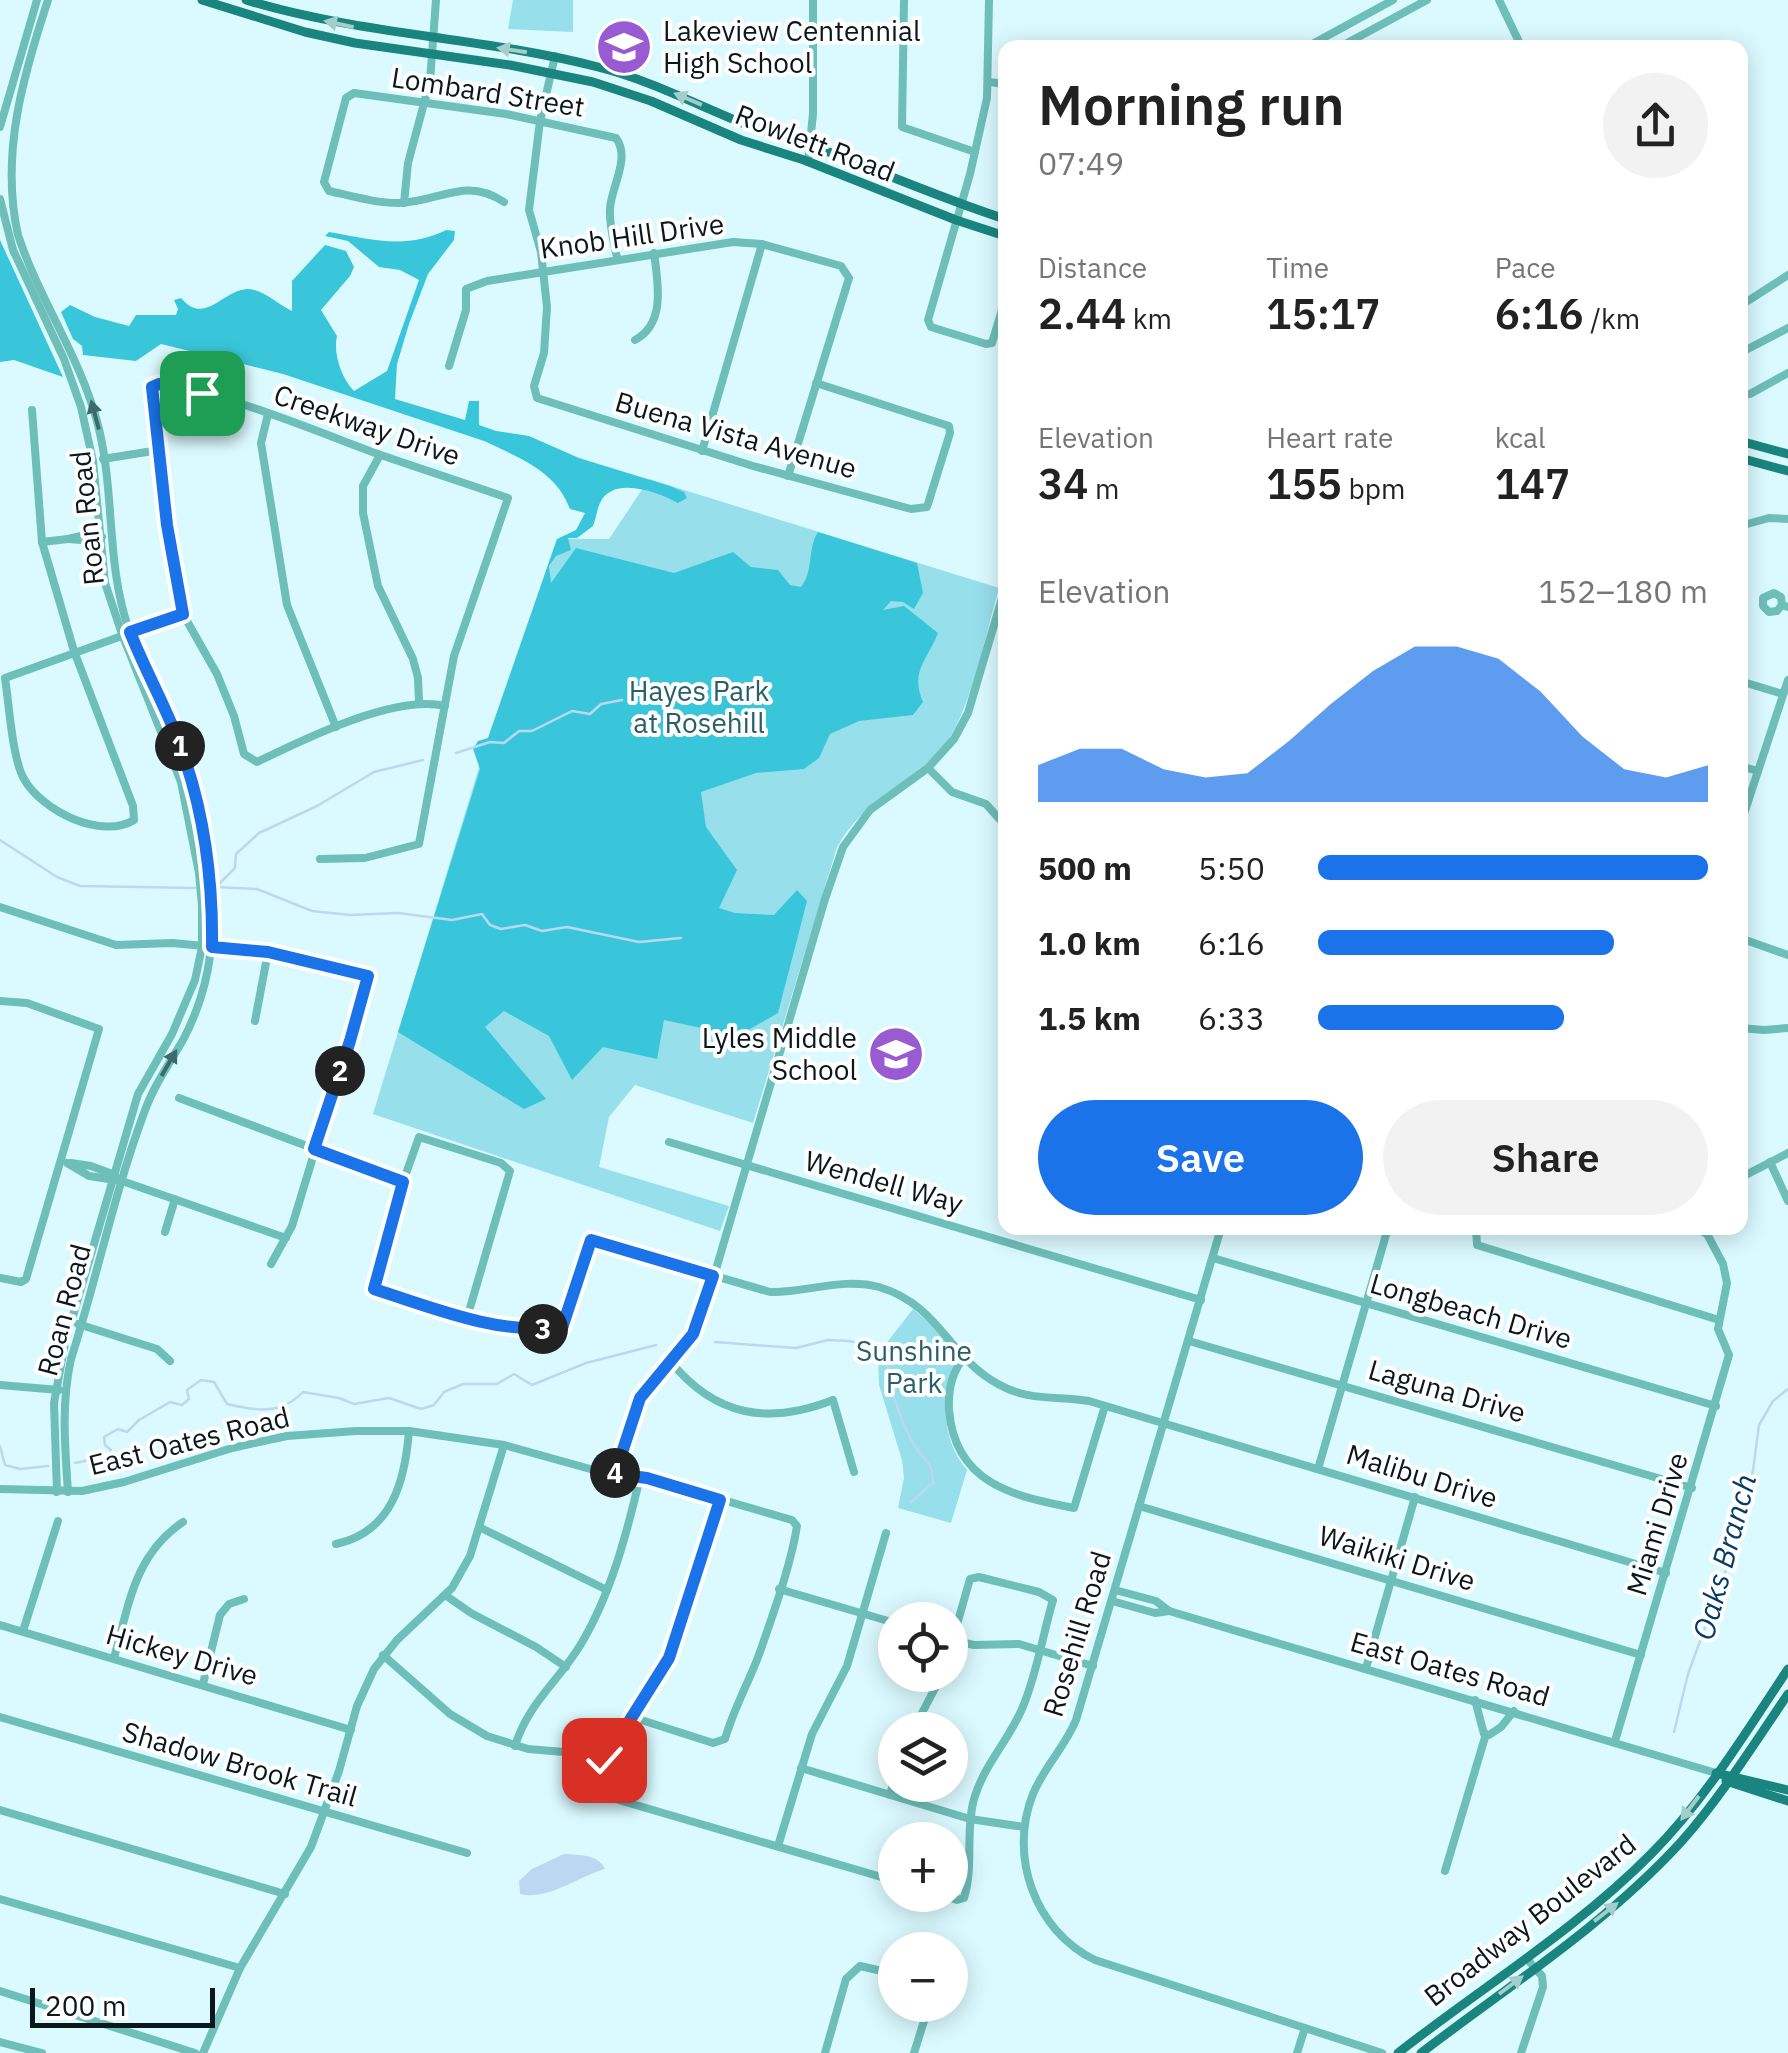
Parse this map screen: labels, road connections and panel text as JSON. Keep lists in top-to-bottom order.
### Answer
{
  "streets": {
    "main road": ["Rowlett Road", "East Oates Road", "Broadway Boulevard"],
    "street": [
      "Lombard Street",
      "Knob Hill Drive",
      "Creekway Drive",
      "Buena Vista Avenue",
      "Roan Road",
      "Wendell Way",
      "Longbeach Drive",
      "Laguna Drive",
      "Malibu Drive",
      "Miami Drive",
      "Waikiki Drive",
      "Rosehill Road",
      "Hickey Drive",
      "Shadow Brook Trail"
    ]
  },
  "crossings": [
    ["Lombard Street", "Knob Hill Drive"],
    ["Knob Hill Drive", "Buena Vista Avenue"],
    ["Roan Road", "East Oates Road"],
    ["Wendell Way", "Rosehill Road"],
    ["Longbeach Drive", "Miami Drive"],
    ["Longbeach Drive", "Rosehill Road"],
    ["Laguna Drive", "Miami Drive"],
    ["Laguna Drive", "Rosehill Road"],
    ["East Oates Road", "Miami Drive"],
    ["East Oates Road", "Rosehill Road"],
    ["East Oates Road", "Broadway Boulevard"],
    ["Malibu Drive", "Miami Drive"],
    ["Malibu Drive", "Rosehill Road"],
    ["Miami Drive", "Waikiki Drive"],
    ["Waikiki Drive", "Rosehill Road"]
  ],
  "water": ["Oaks Branch"],
  "parks": ["Hayes Park at Rosehill", "Sunshine Park"],
  "places": {
    "school or university": ["Lakeview Centennial High School", "Lyles Middle School"]
  },
  "scale_bar": "200 m",
  "page": {
    "heading": ["Morning run", "07:49"],
    "stats": [
      ["Distance", "2.44 km"],
      ["Time", "15:17"],
      ["Pace", "6:16 /km"],
      ["Elevation", "34 m"],
      ["Heart rate", "155 bpm"],
      ["kcal", "147"]
    ],
    "chart": ["Elevation", "152–180 m"],
    "pins": [
      "1",
      "2",
      "3",
      "4"
    ],
    "list": [
      {
        "name": "500 m",
        "note": "5:50"
      },
      {
        "name": "1.0 km",
        "note": "6:16"
      },
      {
        "name": "1.5 km",
        "note": "6:33"
      }
    ],
    "buttons": ["Save", "Share"],
    "map_buttons": ["+", "−"],
    "scale": "200 m"
  }
}
